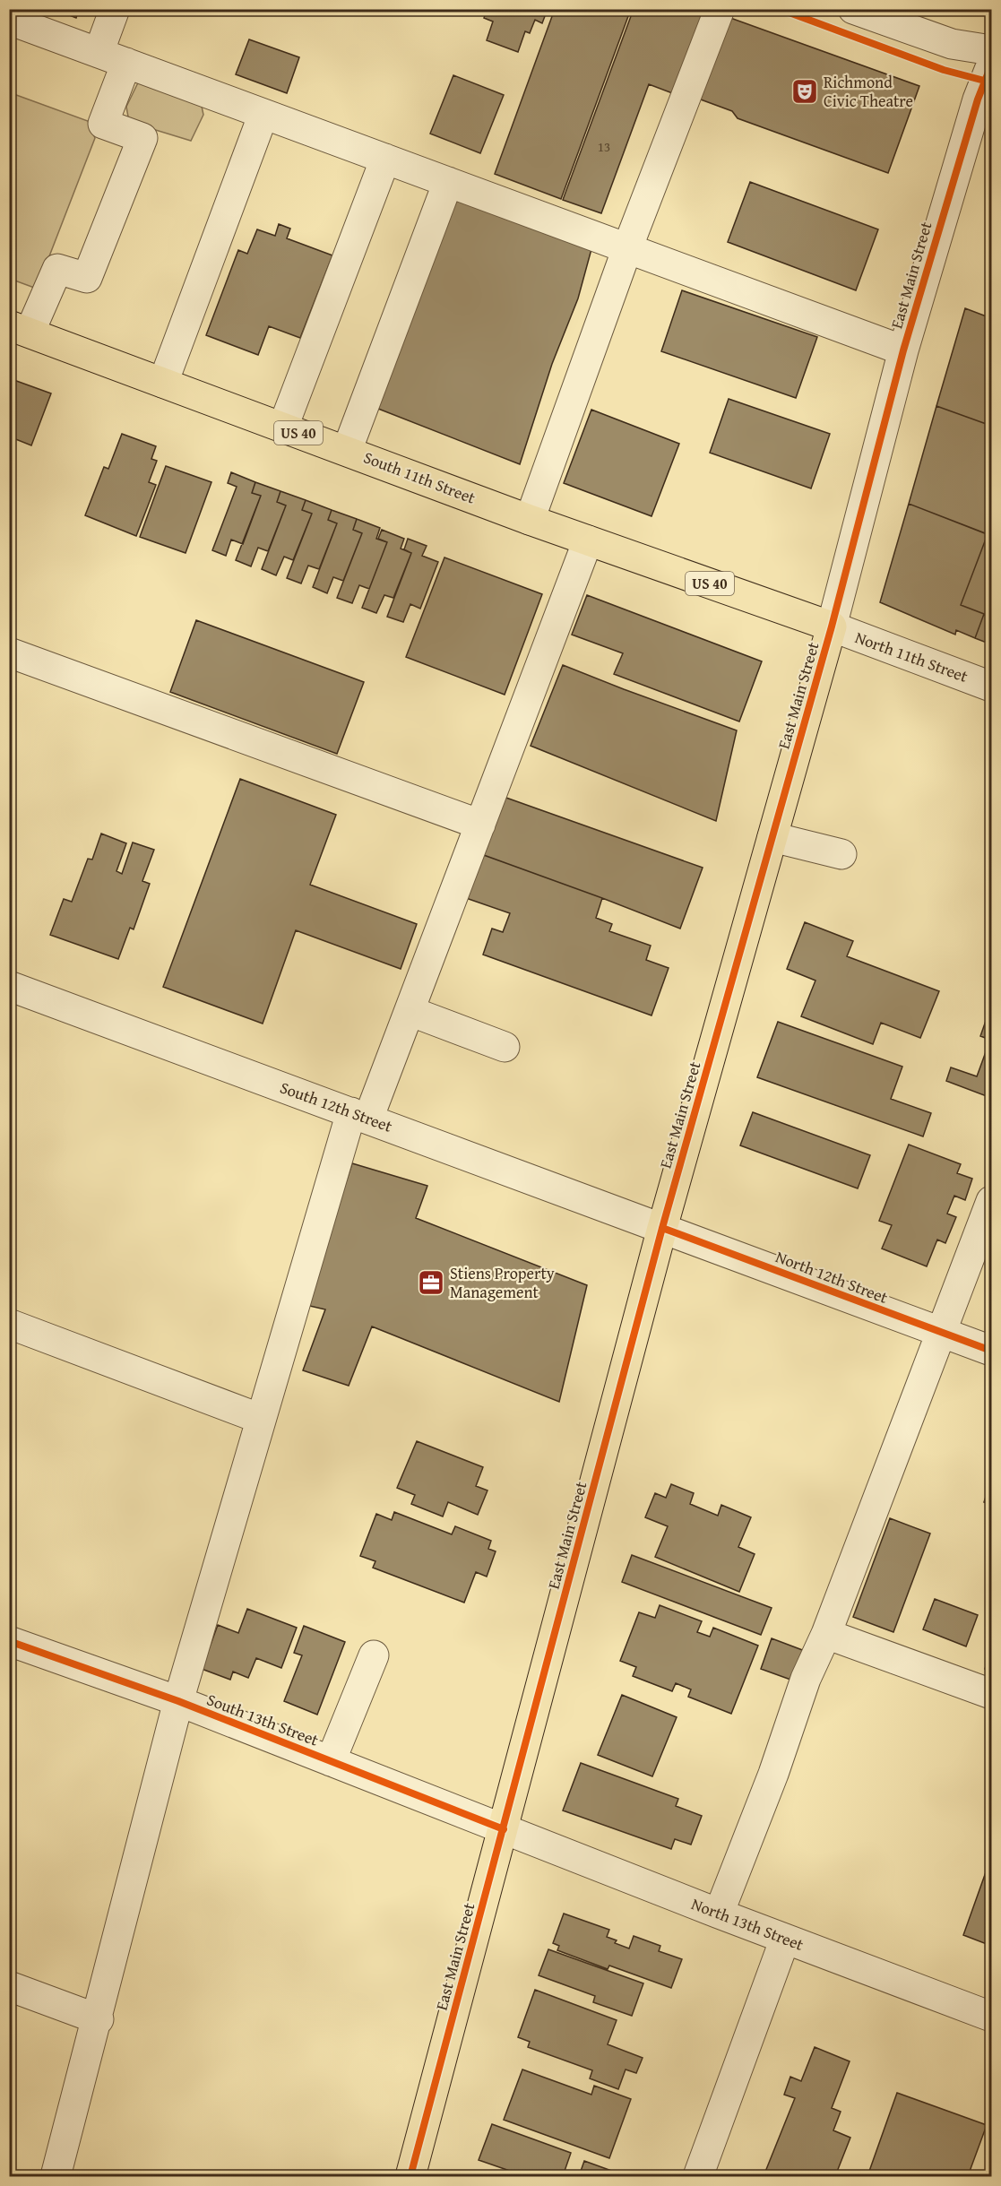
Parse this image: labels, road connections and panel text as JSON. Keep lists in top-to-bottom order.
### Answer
{
  "streets": {
    "main road": ["East Main Street", "US 40", "South 11th Street"],
    "street": [
      "North 11th Street",
      "South 12th Street",
      "North 12th Street",
      "South 13th Street",
      "North 13th Street"
    ]
  },
  "crossings": [
    ["East Main Street", "South 11th Street"],
    ["East Main Street", "North 11th Street"],
    ["East Main Street", "South 12th Street"],
    ["East Main Street", "North 12th Street"],
    ["East Main Street", "South 13th Street"],
    ["East Main Street", "North 13th Street"],
    ["South 11th Street", "North 11th Street"],
    ["South 12th Street", "North 12th Street"],
    ["South 13th Street", "North 13th Street"]
  ],
  "places": {
    "theatre": ["Richmond Civic Theatre"],
    "office": ["Stiens Property Management"]
  },
  "house_numbers": ["13"]
}
